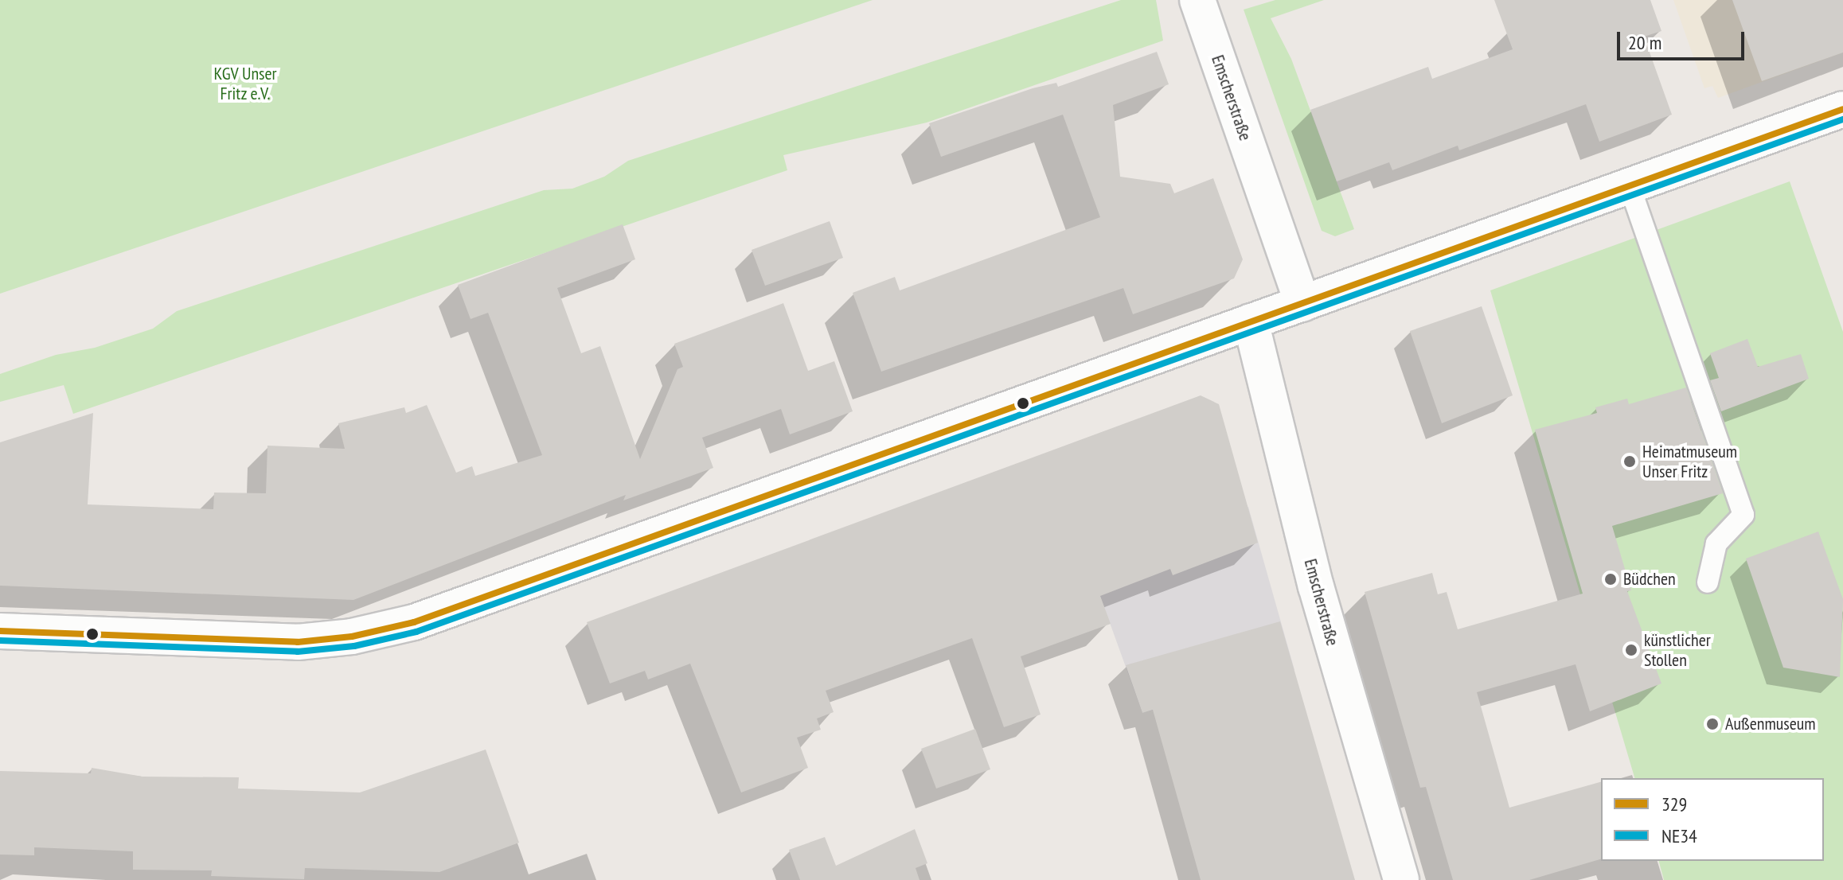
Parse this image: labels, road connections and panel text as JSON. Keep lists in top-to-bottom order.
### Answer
{
  "streets": {
    "street": ["Emscherstraße"]
  },
  "parks": ["KGV Unser Fritz e.V."],
  "places": [
    "Heimatmuseum Unser Fritz",
    "Büdchen",
    "künstlicher Stollen",
    "Außenmuseum"
  ],
  "lines": ["transit line 329", "transit line NE34"],
  "legend": ["329", "NE34"],
  "scale_bar": "20 m"
}
